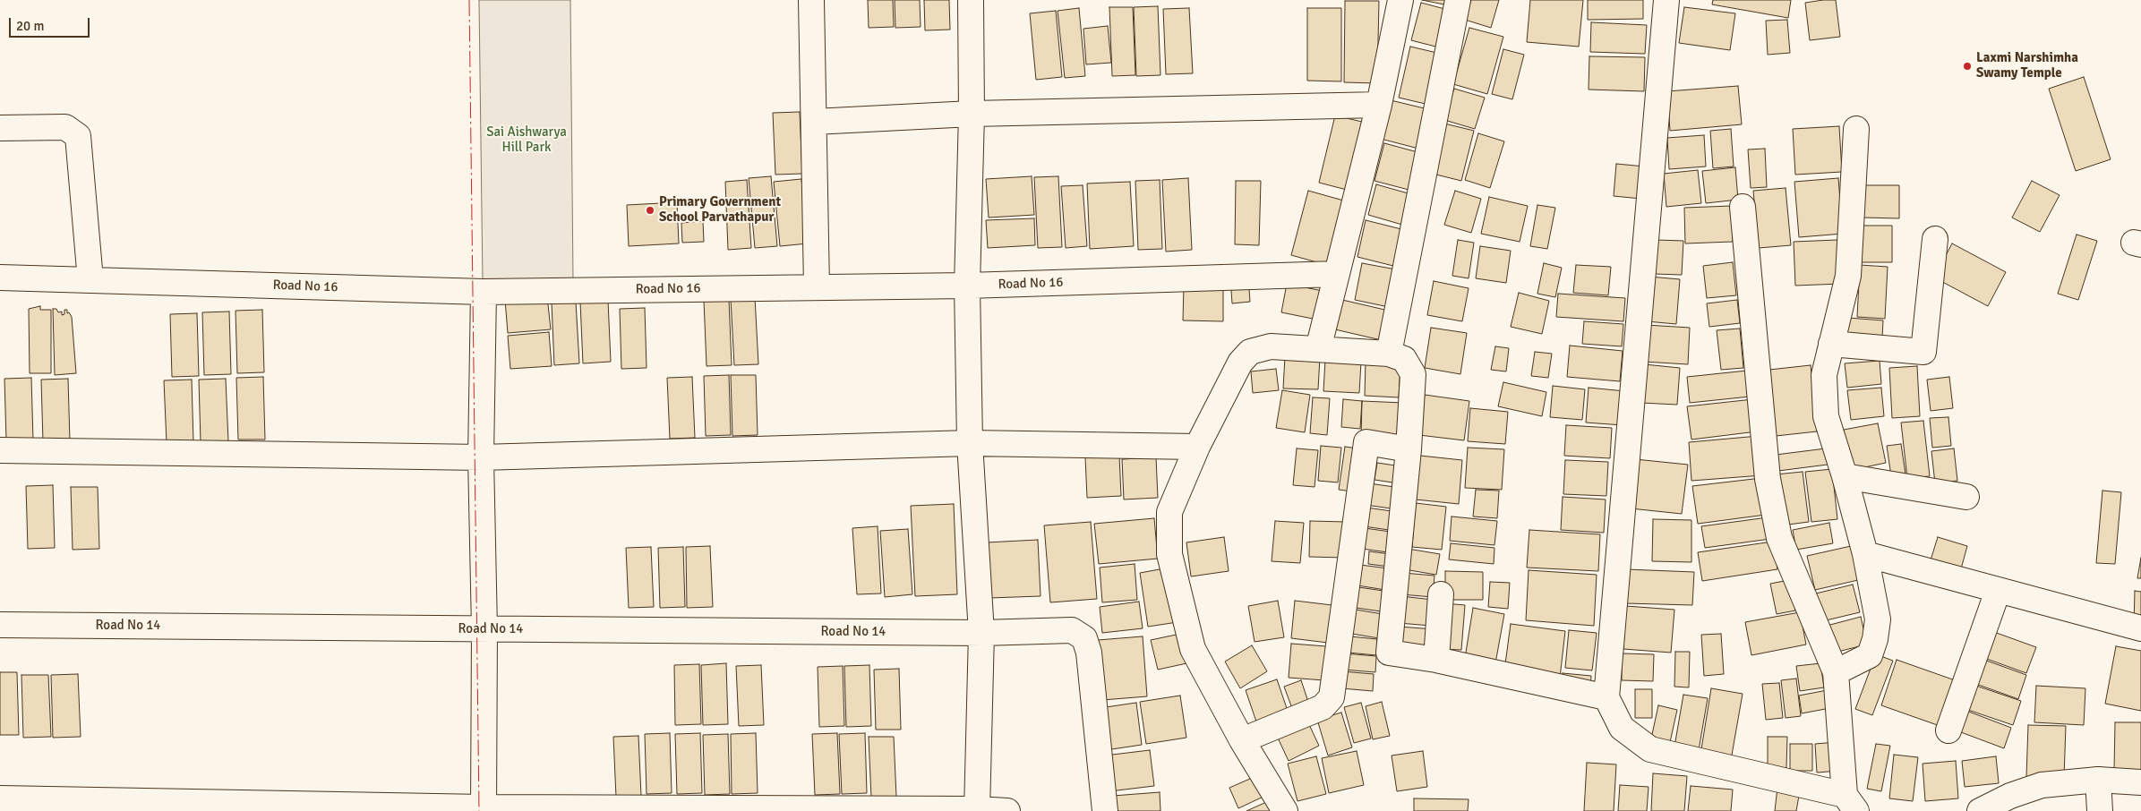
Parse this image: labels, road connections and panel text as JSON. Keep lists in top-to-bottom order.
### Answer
{
  "streets": {
    "street": ["Road No 16", "Road No 14"]
  },
  "parks": ["Sai Aishwarya Hill Park"],
  "places": ["Laxmi Narshimha Swamy Temple", "Primary Government School Parvathapur"],
  "scale_bar": "20 m"
}
